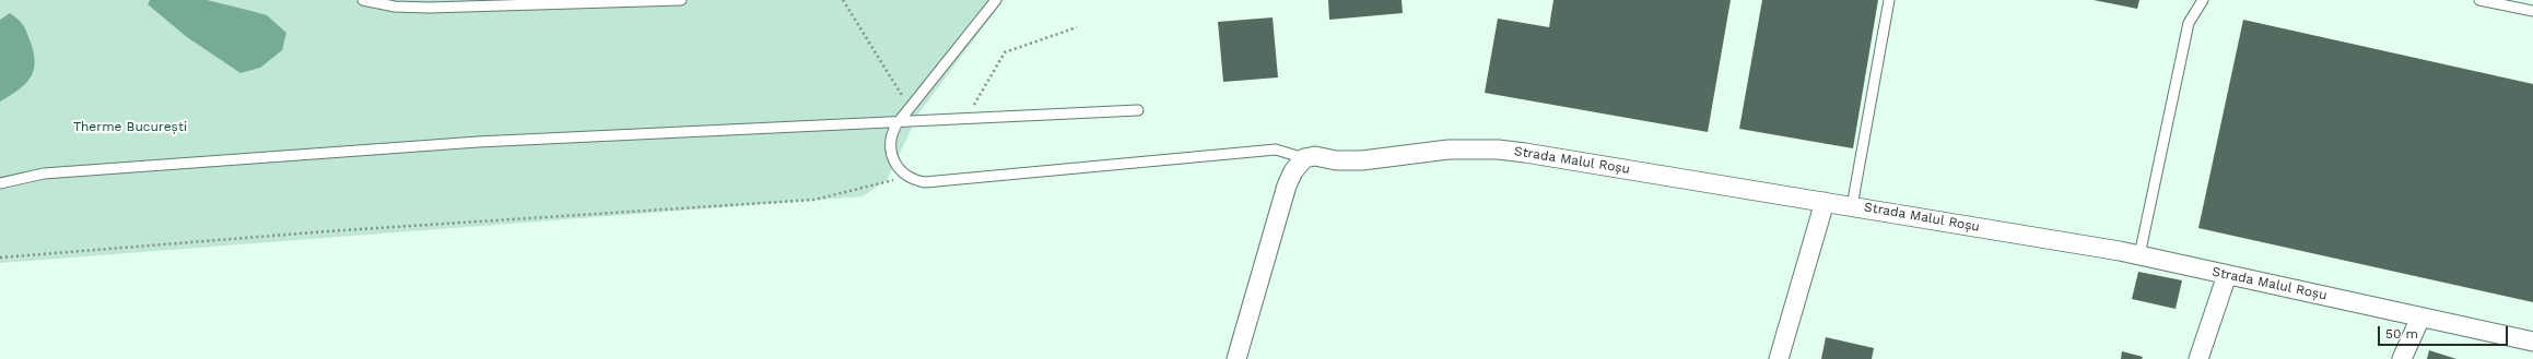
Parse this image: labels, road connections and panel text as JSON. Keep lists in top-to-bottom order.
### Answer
{
  "streets": {
    "street": ["Strada Malul Roșu"]
  },
  "parks": ["Therme București"],
  "scale_bar": "50 m"
}
